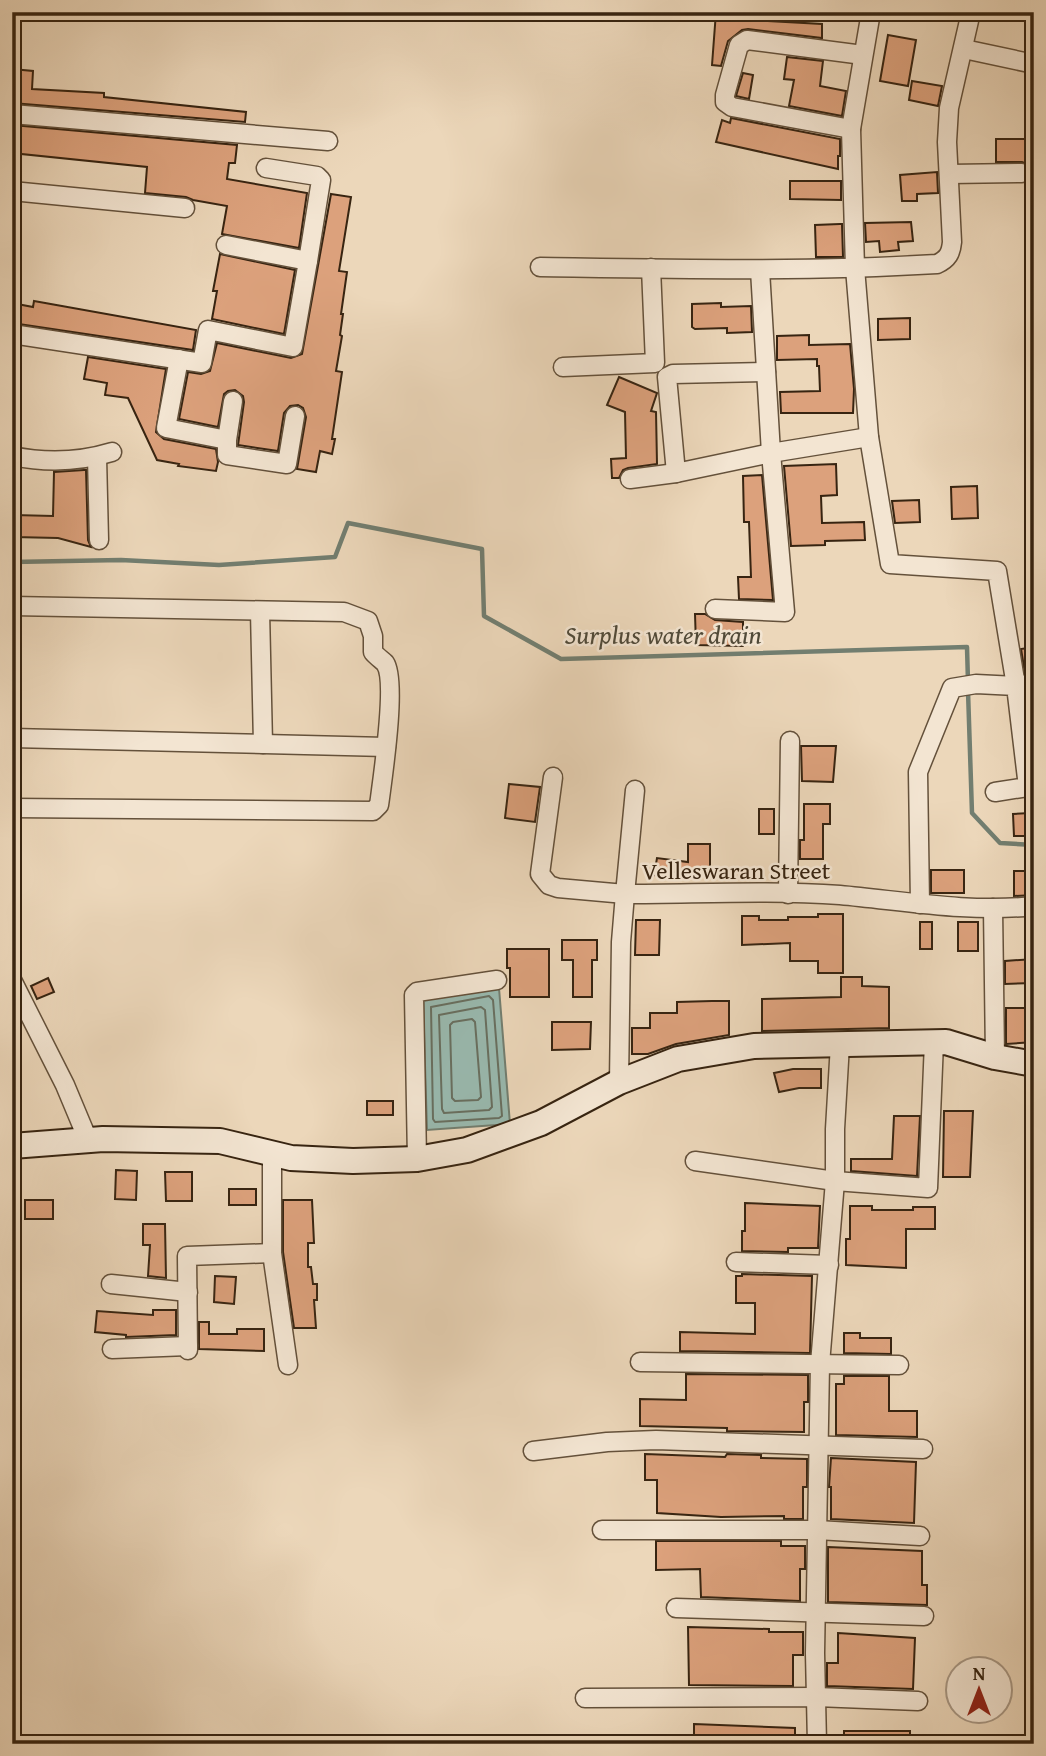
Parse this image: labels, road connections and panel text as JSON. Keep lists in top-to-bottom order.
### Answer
{
  "streets": {
    "street": ["Velleswaran Street"]
  },
  "water": ["Surplus water drain"],
  "north": "top"
}
